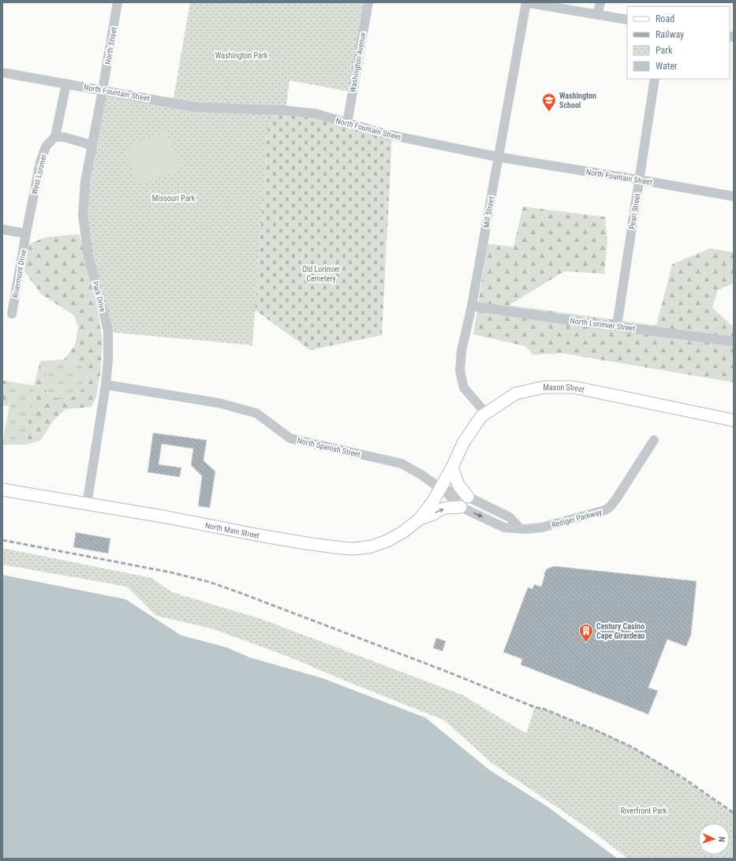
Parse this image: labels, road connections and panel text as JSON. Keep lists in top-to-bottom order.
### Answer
{
  "streets": {
    "main road": ["Mason Street", "North Main Street"],
    "street": [
      "North Street",
      "Washington Avenue",
      "North Fountain Street",
      "West Lorimer",
      "Pearl Street",
      "Mill Street",
      "Rivermont Drive",
      "Park Drive",
      "North Lorimier Street",
      "North Spanish Street",
      "Rediger Parkway"
    ]
  },
  "crossings": [
    ["North Street", "North Fountain Street"],
    ["North Street", "Park Drive"],
    ["Washington Avenue", "North Fountain Street"],
    ["North Fountain Street", "Pearl Street"],
    ["North Fountain Street", "Mill Street"],
    ["North Fountain Street", "Park Drive"],
    ["West Lorimer", "Rivermont Drive"],
    ["Pearl Street", "North Lorimier Street"],
    ["Mill Street", "North Lorimier Street"],
    ["Mill Street", "Mason Street"],
    ["Park Drive", "North Spanish Street"],
    ["Park Drive", "North Main Street"],
    ["Mason Street", "North Spanish Street"],
    ["Mason Street", "Rediger Parkway"],
    ["Mason Street", "North Main Street"],
    ["North Spanish Street", "Rediger Parkway"],
    ["North Spanish Street", "North Main Street"],
    ["Rediger Parkway", "North Main Street"]
  ],
  "parks": [
    "Washington Park",
    "Missouri Park",
    "Old Lorimier Cemetery",
    "Riverfront Park"
  ],
  "places": {
    "school or university": ["Washington School"],
    "building": ["Century Casino Cape Girardeau"]
  },
  "legend": [
    "Road",
    "Railway",
    "Park",
    "Water"
  ],
  "north": "right"
}
